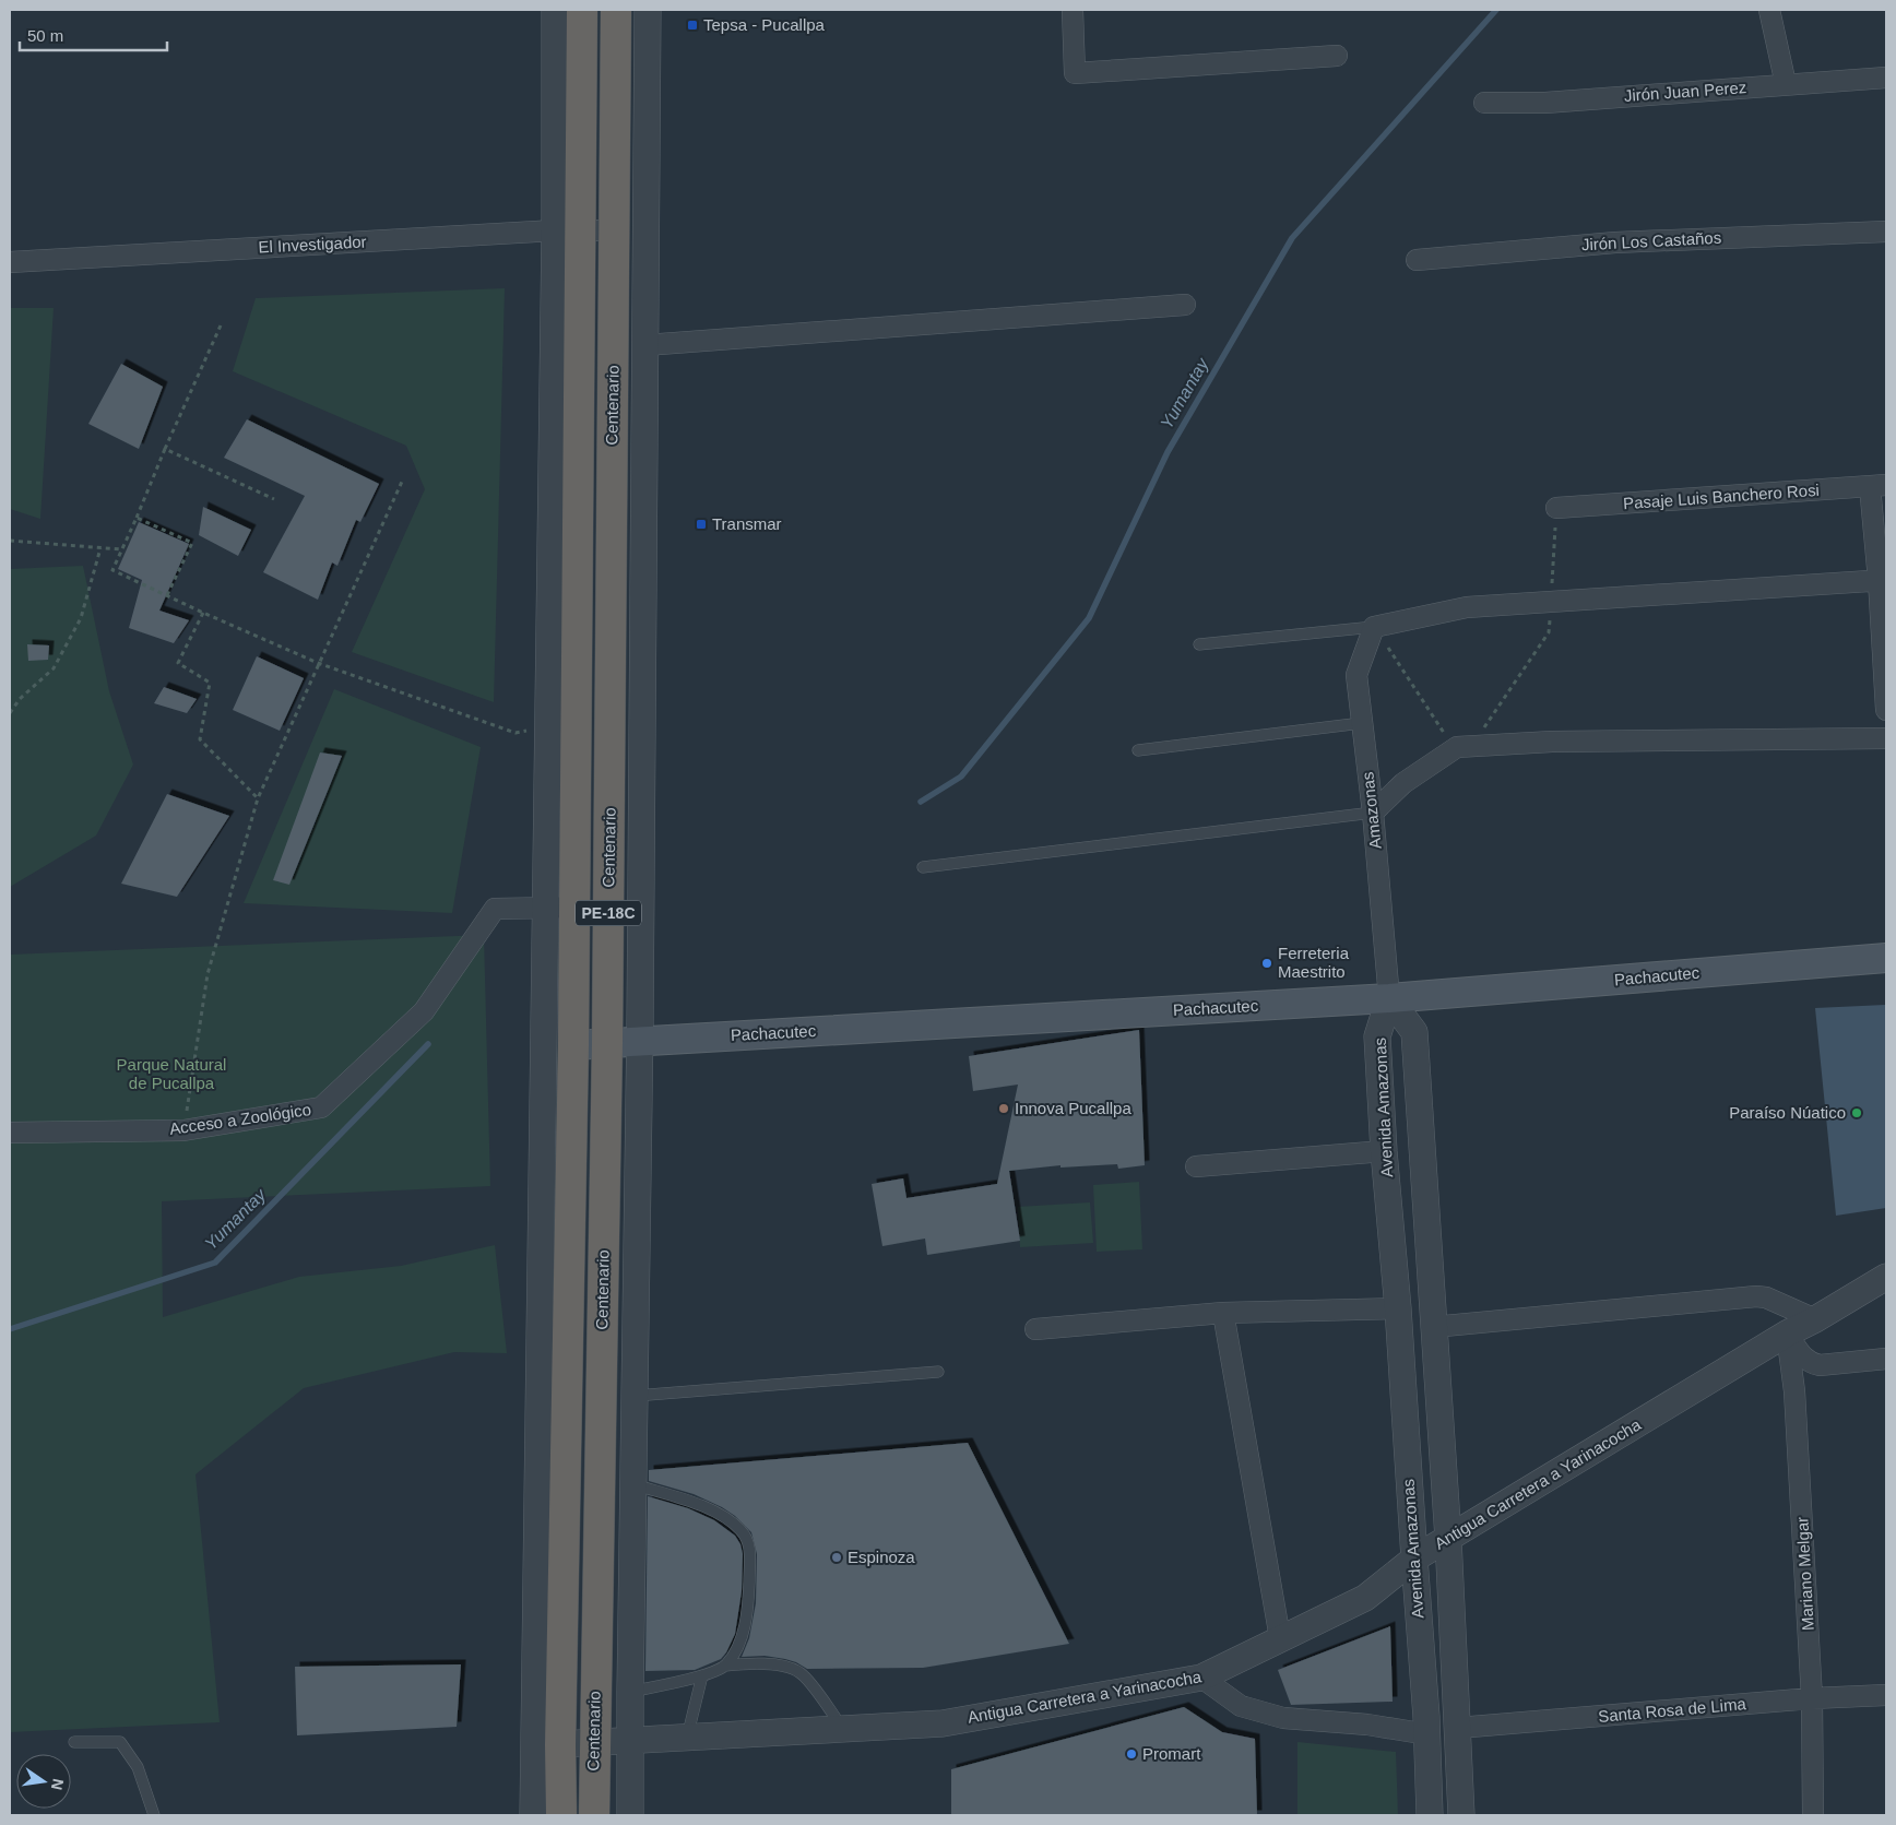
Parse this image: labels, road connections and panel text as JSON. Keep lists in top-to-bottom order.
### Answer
{
  "streets": {
    "highway": ["Centenario", "PE-18C"],
    "main road": ["Pachacutec"],
    "street": [
      "Jirón Juan Perez",
      "Jirón Los Castaños",
      "El Investigador",
      "Pasaje Luis Banchero Rosi",
      "Amazonas",
      "Avenida Amazonas",
      "Acceso a Zoológico",
      "Antigua Carretera a Yarinacocha",
      "Mariano Melgar",
      "Santa Rosa de Lima"
    ]
  },
  "crossings": [
    ["El Investigador", "Centenario"],
    ["Centenario", "Pachacutec"],
    ["Centenario", "Acceso a Zoológico"],
    ["Centenario", "Antigua Carretera a Yarinacocha"],
    ["Amazonas", "Pachacutec"],
    ["Amazonas", "Avenida Amazonas"],
    ["Pachacutec", "Avenida Amazonas"],
    ["Avenida Amazonas", "Antigua Carretera a Yarinacocha"],
    ["Avenida Amazonas", "Santa Rosa de Lima"],
    ["Antigua Carretera a Yarinacocha", "Mariano Melgar"],
    ["Mariano Melgar", "Santa Rosa de Lima"]
  ],
  "water": ["Yumantay"],
  "parks": ["Parque Natural de Pucallpa"],
  "places": {
    "transit": ["Tepsa - Pucallpa", "Transmar"],
    "other": [
      "Ferreteria Maestrito",
      "Innova Pucallpa",
      "Paraíso Núatico",
      "Espinoza",
      "Promart"
    ]
  },
  "scale_bar": "50 m",
  "north": "right"
}
